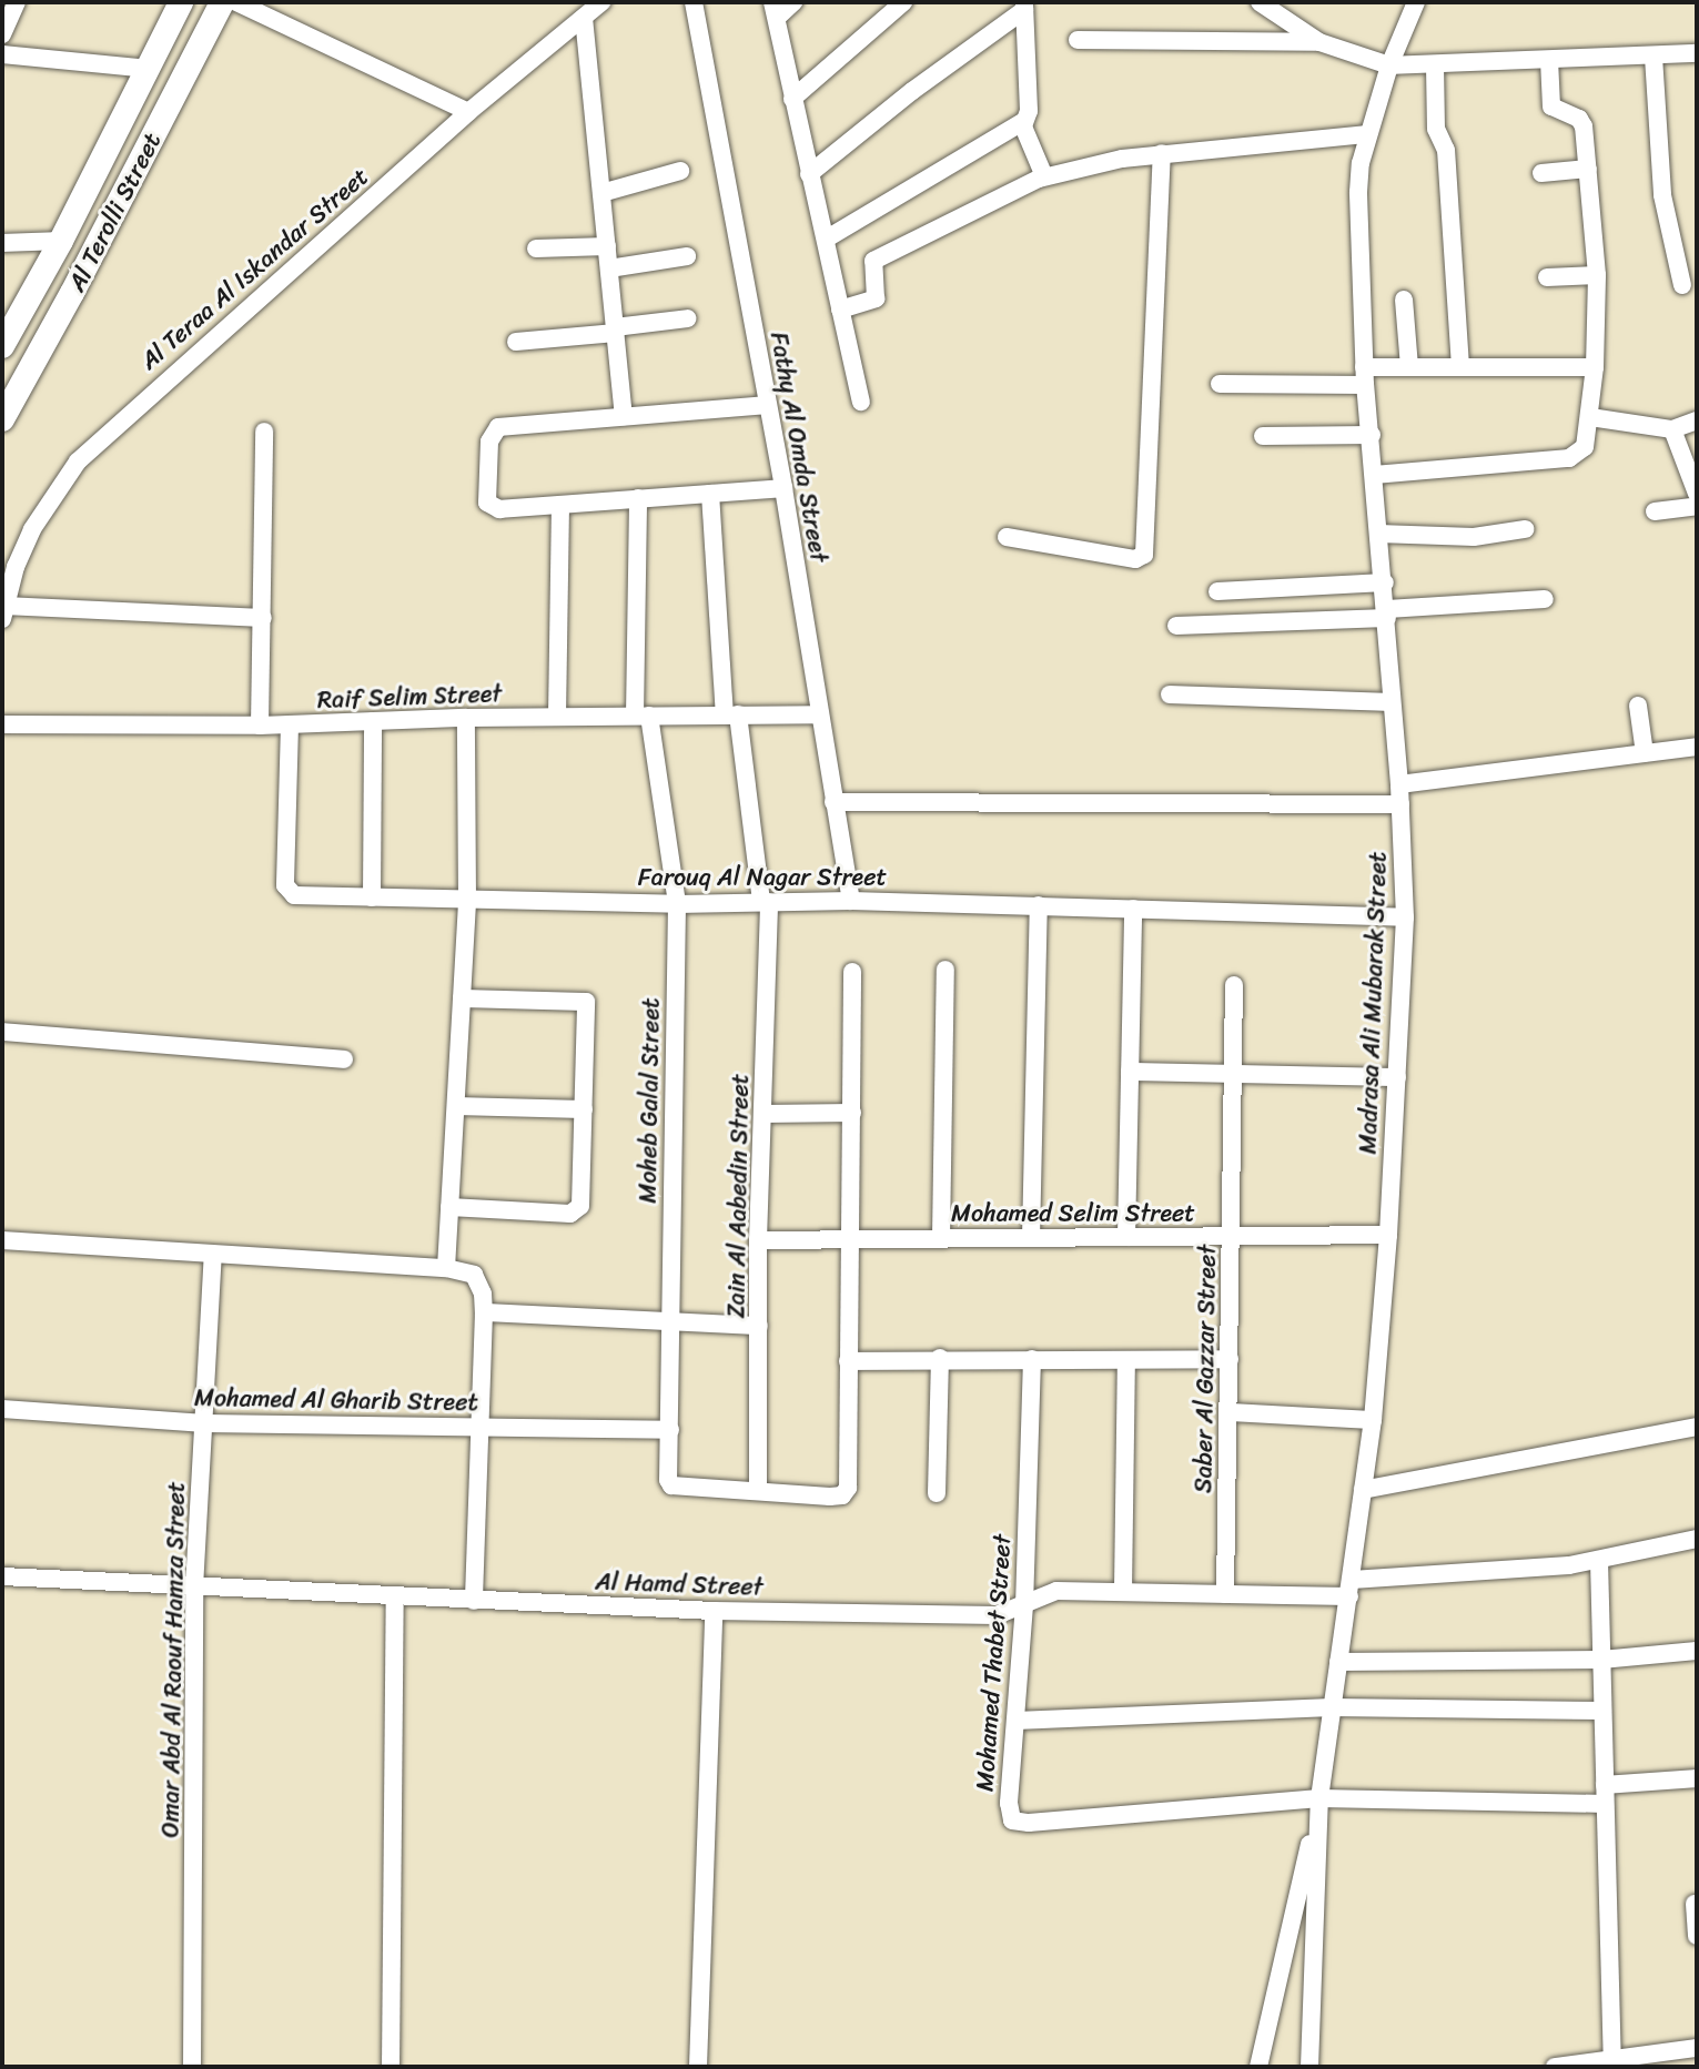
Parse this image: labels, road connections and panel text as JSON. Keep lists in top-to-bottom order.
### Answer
{
  "streets": {
    "street": [
      "Al Terolli Street",
      "Al Teraa Al Iskandar Street",
      "Fathy Al Omda Street",
      "Raif Selim Street",
      "Farouq Al Nagar Street",
      "Madrasa Ali Mubarak Street",
      "Moheb Galal Street",
      "Zain Al Aabedin Street",
      "Mohamed Selim Street",
      "Saber Al Gazzar Street",
      "Mohamed Al Gharib Street",
      "Al Hamd Street",
      "Omar Abd Al Raouf Hamza Street",
      "Mohamed Thabet Street"
    ]
  },
  "crossings": [
    ["Fathy Al Omda Street", "Raif Selim Street"],
    ["Fathy Al Omda Street", "Farouq Al Nagar Street"],
    ["Raif Selim Street", "Farouq Al Nagar Street"],
    ["Raif Selim Street", "Moheb Galal Street"],
    ["Raif Selim Street", "Zain Al Aabedin Street"],
    ["Farouq Al Nagar Street", "Madrasa Ali Mubarak Street"],
    ["Farouq Al Nagar Street", "Moheb Galal Street"],
    ["Farouq Al Nagar Street", "Zain Al Aabedin Street"],
    ["Madrasa Ali Mubarak Street", "Mohamed Selim Street"],
    ["Madrasa Ali Mubarak Street", "Al Hamd Street"],
    ["Madrasa Ali Mubarak Street", "Mohamed Thabet Street"],
    ["Moheb Galal Street", "Zain Al Aabedin Street"],
    ["Moheb Galal Street", "Mohamed Al Gharib Street"],
    ["Zain Al Aabedin Street", "Mohamed Selim Street"],
    ["Mohamed Selim Street", "Saber Al Gazzar Street"],
    ["Saber Al Gazzar Street", "Al Hamd Street"],
    ["Mohamed Al Gharib Street", "Omar Abd Al Raouf Hamza Street"],
    ["Al Hamd Street", "Omar Abd Al Raouf Hamza Street"],
    ["Al Hamd Street", "Mohamed Thabet Street"]
  ]
}
